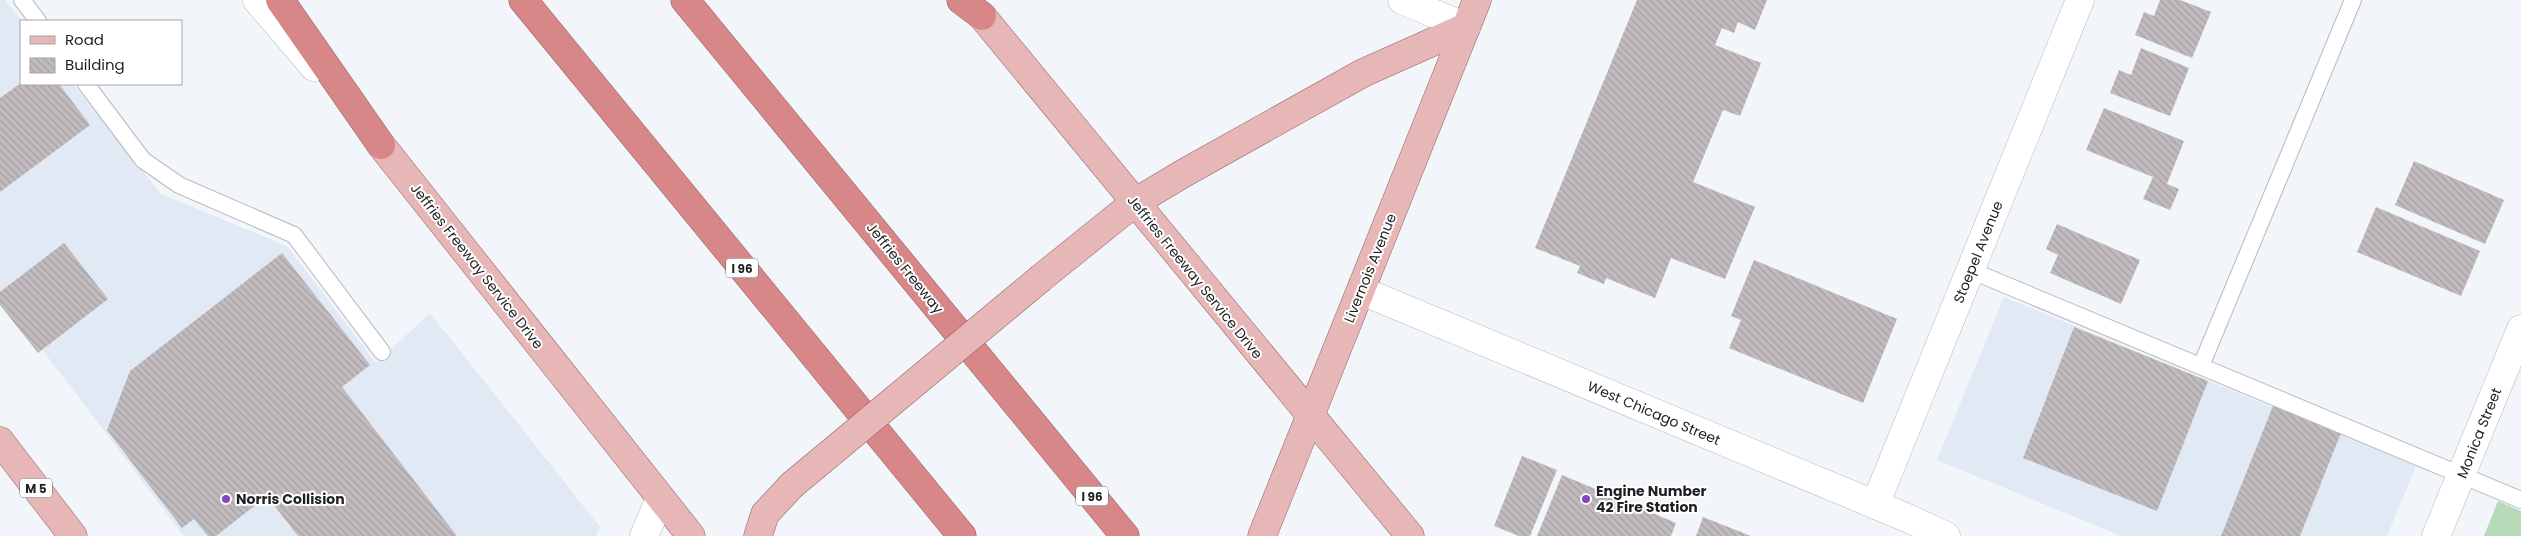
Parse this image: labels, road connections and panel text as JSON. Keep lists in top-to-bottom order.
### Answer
{
  "streets": {
    "highway": ["I 96", "Jeffries Freeway"],
    "main road": ["Jeffries Freeway Service Drive", "Livernois Avenue", "M 5"],
    "street": ["Stoepel Avenue", "West Chicago Street", "Monica Street"]
  },
  "crossings": [
    ["Stoepel Avenue", "West Chicago Street"],
    ["Jeffries Freeway Service Drive", "Livernois Avenue"],
    ["Livernois Avenue", "West Chicago Street"]
  ],
  "places": ["Norris Collision", "Engine Number 42 Fire Station"],
  "legend": ["Road", "Building"]
}
